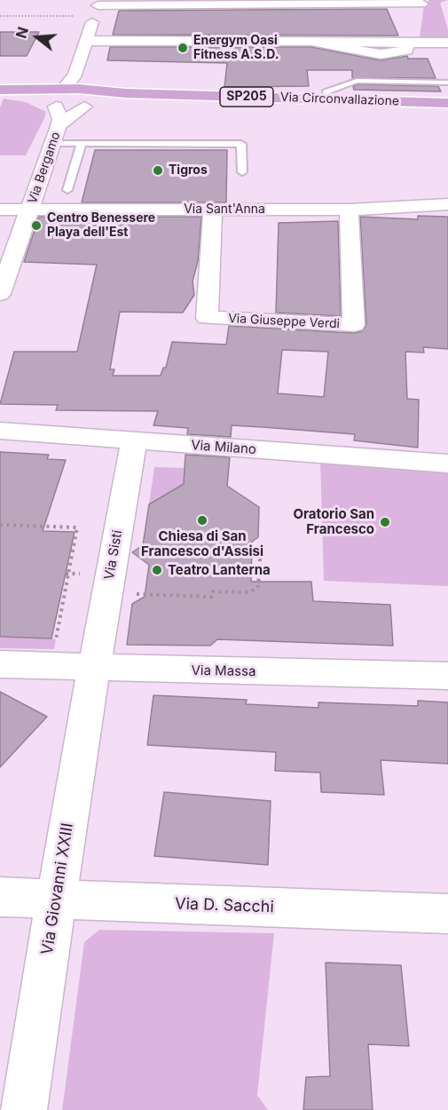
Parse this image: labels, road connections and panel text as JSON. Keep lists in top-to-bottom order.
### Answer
{
  "streets": {
    "main road": ["SP205", "Via Circonvallazione"],
    "street": [
      "Via Bergamo",
      "Via Sant'Anna",
      "Via Giuseppe Verdi",
      "Via Milano",
      "Via Sisti",
      "Via Massa",
      "Via Giovanni XXIII",
      "Via D. Sacchi"
    ]
  },
  "crossings": [
    ["SP205", "Via Circonvallazione"],
    ["SP205", "Via Bergamo"],
    ["Via Circonvallazione", "Via Bergamo"],
    ["Via Bergamo", "Via Sant'Anna"],
    ["Via Sant'Anna", "Via Giuseppe Verdi"],
    ["Via Milano", "Via Sisti"],
    ["Via Sisti", "Via Massa"],
    ["Via Sisti", "Via Giovanni XXIII"],
    ["Via Massa", "Via Giovanni XXIII"],
    ["Via Giovanni XXIII", "Via D. Sacchi"]
  ],
  "places": [
    "Energym Oasi Fitness A.S.D.",
    "Tigros",
    "Centro Benessere Playa dell'Est",
    "Chiesa di San Francesco d'Assisi",
    "Oratorio San Francesco",
    "Teatro Lanterna"
  ],
  "north": "left"
}
